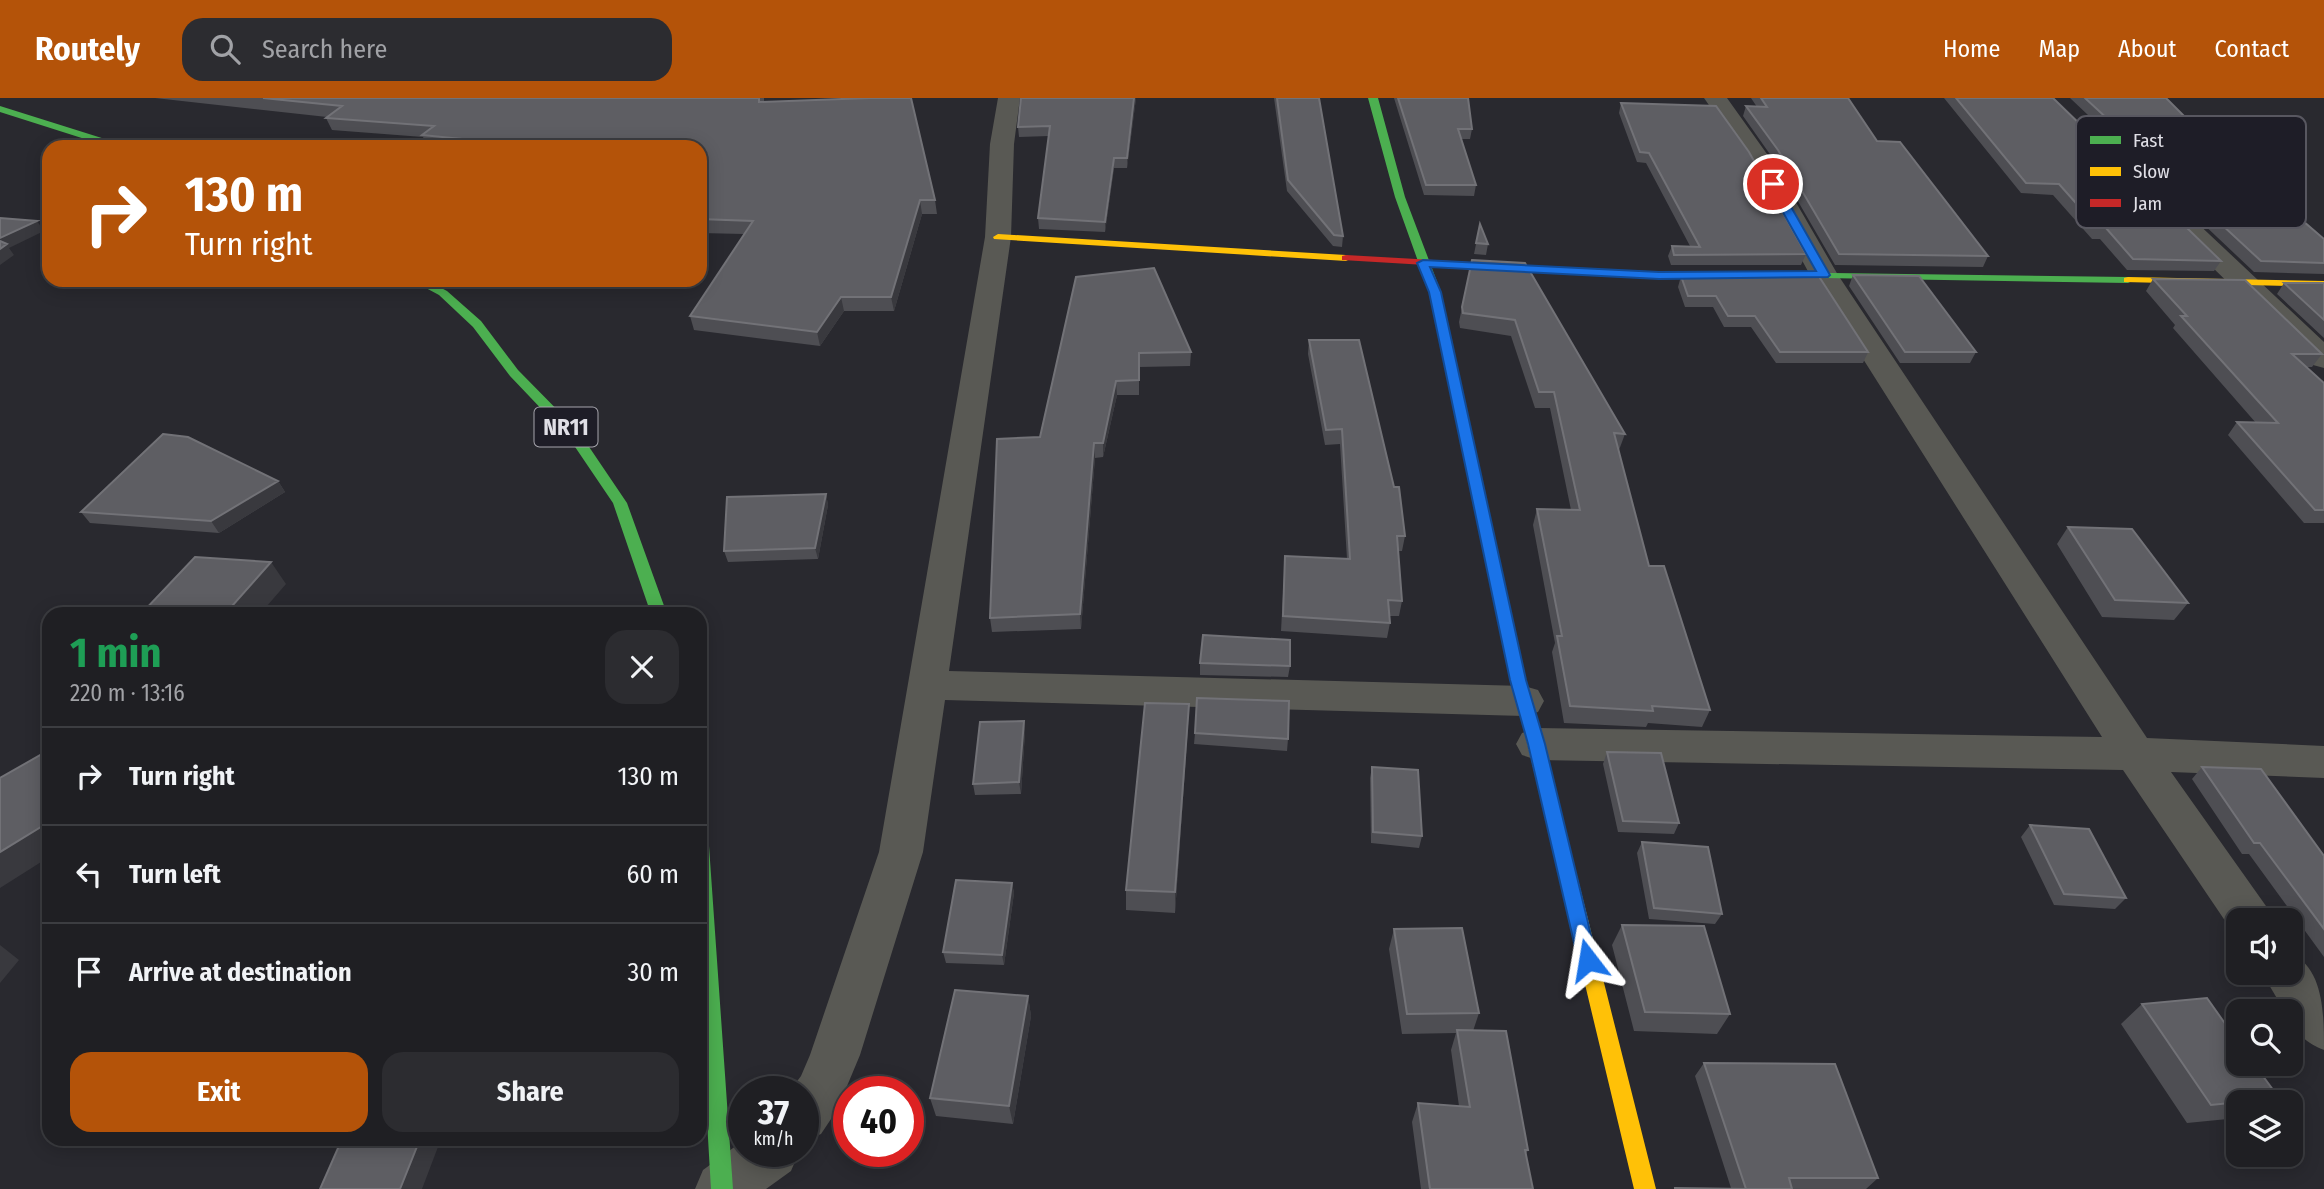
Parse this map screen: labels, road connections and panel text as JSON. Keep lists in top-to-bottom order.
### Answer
{
  "streets": {
    "main road": ["NR11"]
  },
  "legend": ["Fast", "Slow", "Jam"],
  "page": {
    "header": "Routely",
    "search": "Search here",
    "nav": [
      "Home",
      "Map",
      "About",
      "Contact"
    ],
    "turn": ["130 m", "Turn right"],
    "heading": ["1 min", "220 m · 13:16"],
    "list": [
      {
        "name": "Turn right",
        "value": "130 m"
      },
      {
        "name": "Turn left",
        "value": "60 m"
      },
      {
        "name": "Arrive at destination",
        "value": "30 m"
      }
    ],
    "buttons": ["Exit", "Share"],
    "speed": "37 km/h",
    "limit": "40"
  }
}
